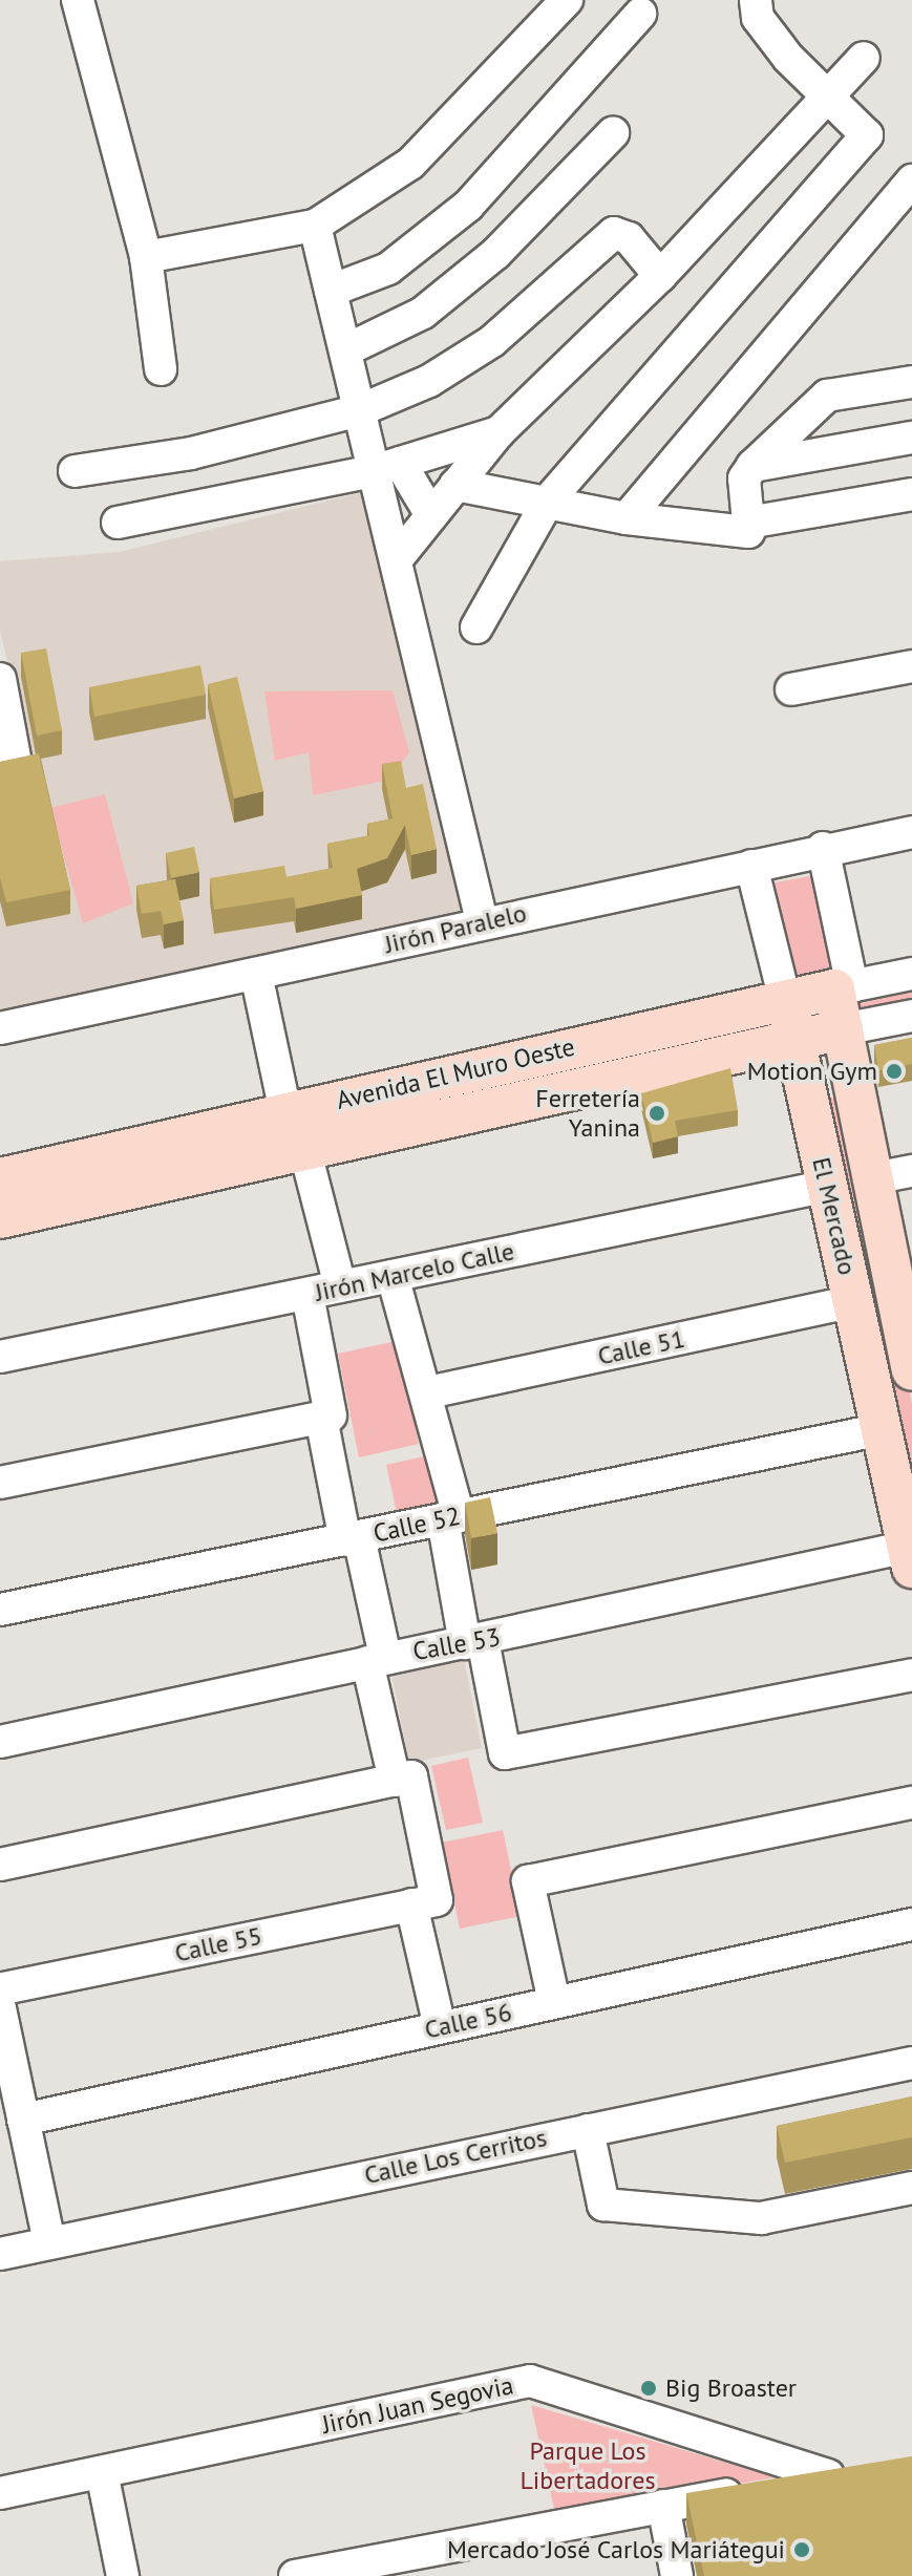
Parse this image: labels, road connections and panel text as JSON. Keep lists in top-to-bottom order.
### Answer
{
  "streets": {
    "main road": ["Avenida El Muro Oeste", "El Mercado"],
    "street": [
      "Jirón Paralelo",
      "Jirón Marcelo Calle",
      "Calle 51",
      "Calle 52",
      "Calle 53",
      "Calle 55",
      "Calle 56",
      "Calle Los Cerritos",
      "Jirón Juan Segovia"
    ]
  },
  "crossings": [
    ["Jirón Paralelo", "El Mercado"],
    ["Avenida El Muro Oeste", "El Mercado"],
    ["El Mercado", "Jirón Marcelo Calle"],
    ["El Mercado", "Calle 51"],
    ["El Mercado", "Calle 52"],
    ["El Mercado", "Calle 53"]
  ],
  "parks": ["Parque Los Libertadores"],
  "places": [
    "Motion Gym",
    "Ferretería Yanina",
    "Big Broaster",
    "Mercado José Carlos Mariátegui"
  ]
}
